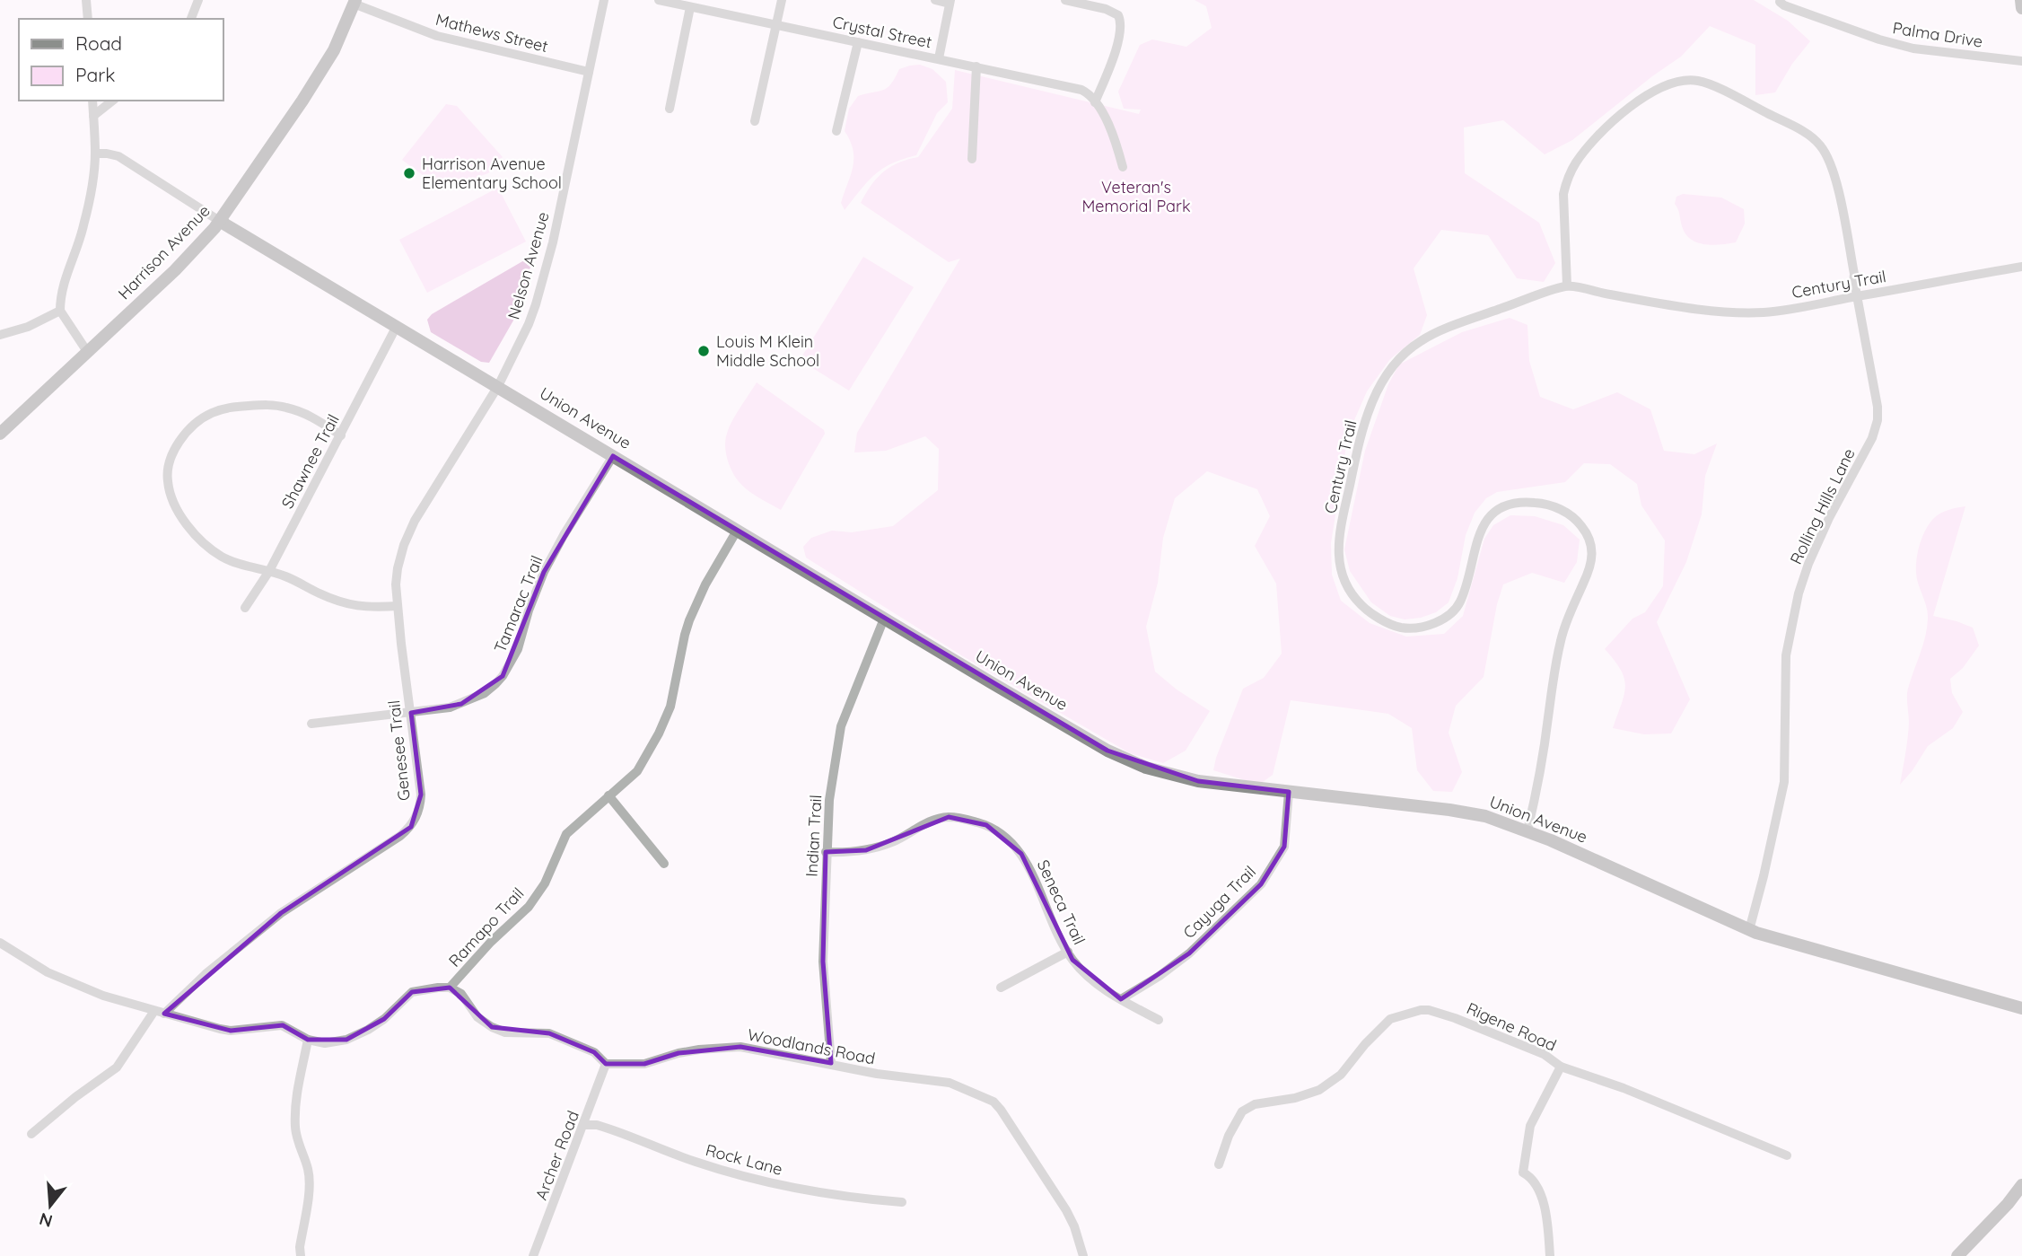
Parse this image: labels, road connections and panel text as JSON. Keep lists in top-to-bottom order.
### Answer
{
  "streets": {
    "street": [
      "Crystal Street",
      "Mathews Street",
      "Palma Drive",
      "Harrison Avenue",
      "Nelson Avenue",
      "Century Trail",
      "Union Avenue",
      "Shawnee Trail",
      "Rolling Hills Lane",
      "Tamarac Trail",
      "Genesee Trail",
      "Indian Trail",
      "Seneca Trail",
      "Cayuga Trail",
      "Ramapo Trail",
      "Rigene Road",
      "Woodlands Road",
      "Archer Road",
      "Rock Lane"
    ]
  },
  "crossings": [
    ["Mathews Street", "Harrison Avenue"],
    ["Mathews Street", "Nelson Avenue"],
    ["Harrison Avenue", "Union Avenue"],
    ["Nelson Avenue", "Union Avenue"],
    ["Nelson Avenue", "Genesee Trail"],
    ["Century Trail", "Union Avenue"],
    ["Century Trail", "Rolling Hills Lane"],
    ["Union Avenue", "Shawnee Trail"],
    ["Union Avenue", "Rolling Hills Lane"],
    ["Union Avenue", "Tamarac Trail"],
    ["Union Avenue", "Genesee Trail"],
    ["Union Avenue", "Indian Trail"],
    ["Union Avenue", "Cayuga Trail"],
    ["Union Avenue", "Ramapo Trail"],
    ["Tamarac Trail", "Genesee Trail"],
    ["Indian Trail", "Seneca Trail"],
    ["Indian Trail", "Woodlands Road"],
    ["Seneca Trail", "Cayuga Trail"],
    ["Woodlands Road", "Archer Road"],
    ["Archer Road", "Rock Lane"]
  ],
  "parks": ["Veteran's Memorial Park"],
  "places": ["Harrison Avenue Elementary School", "Louis M Klein Middle School"],
  "legend": ["Road", "Park"],
  "north": "bottom"
}
